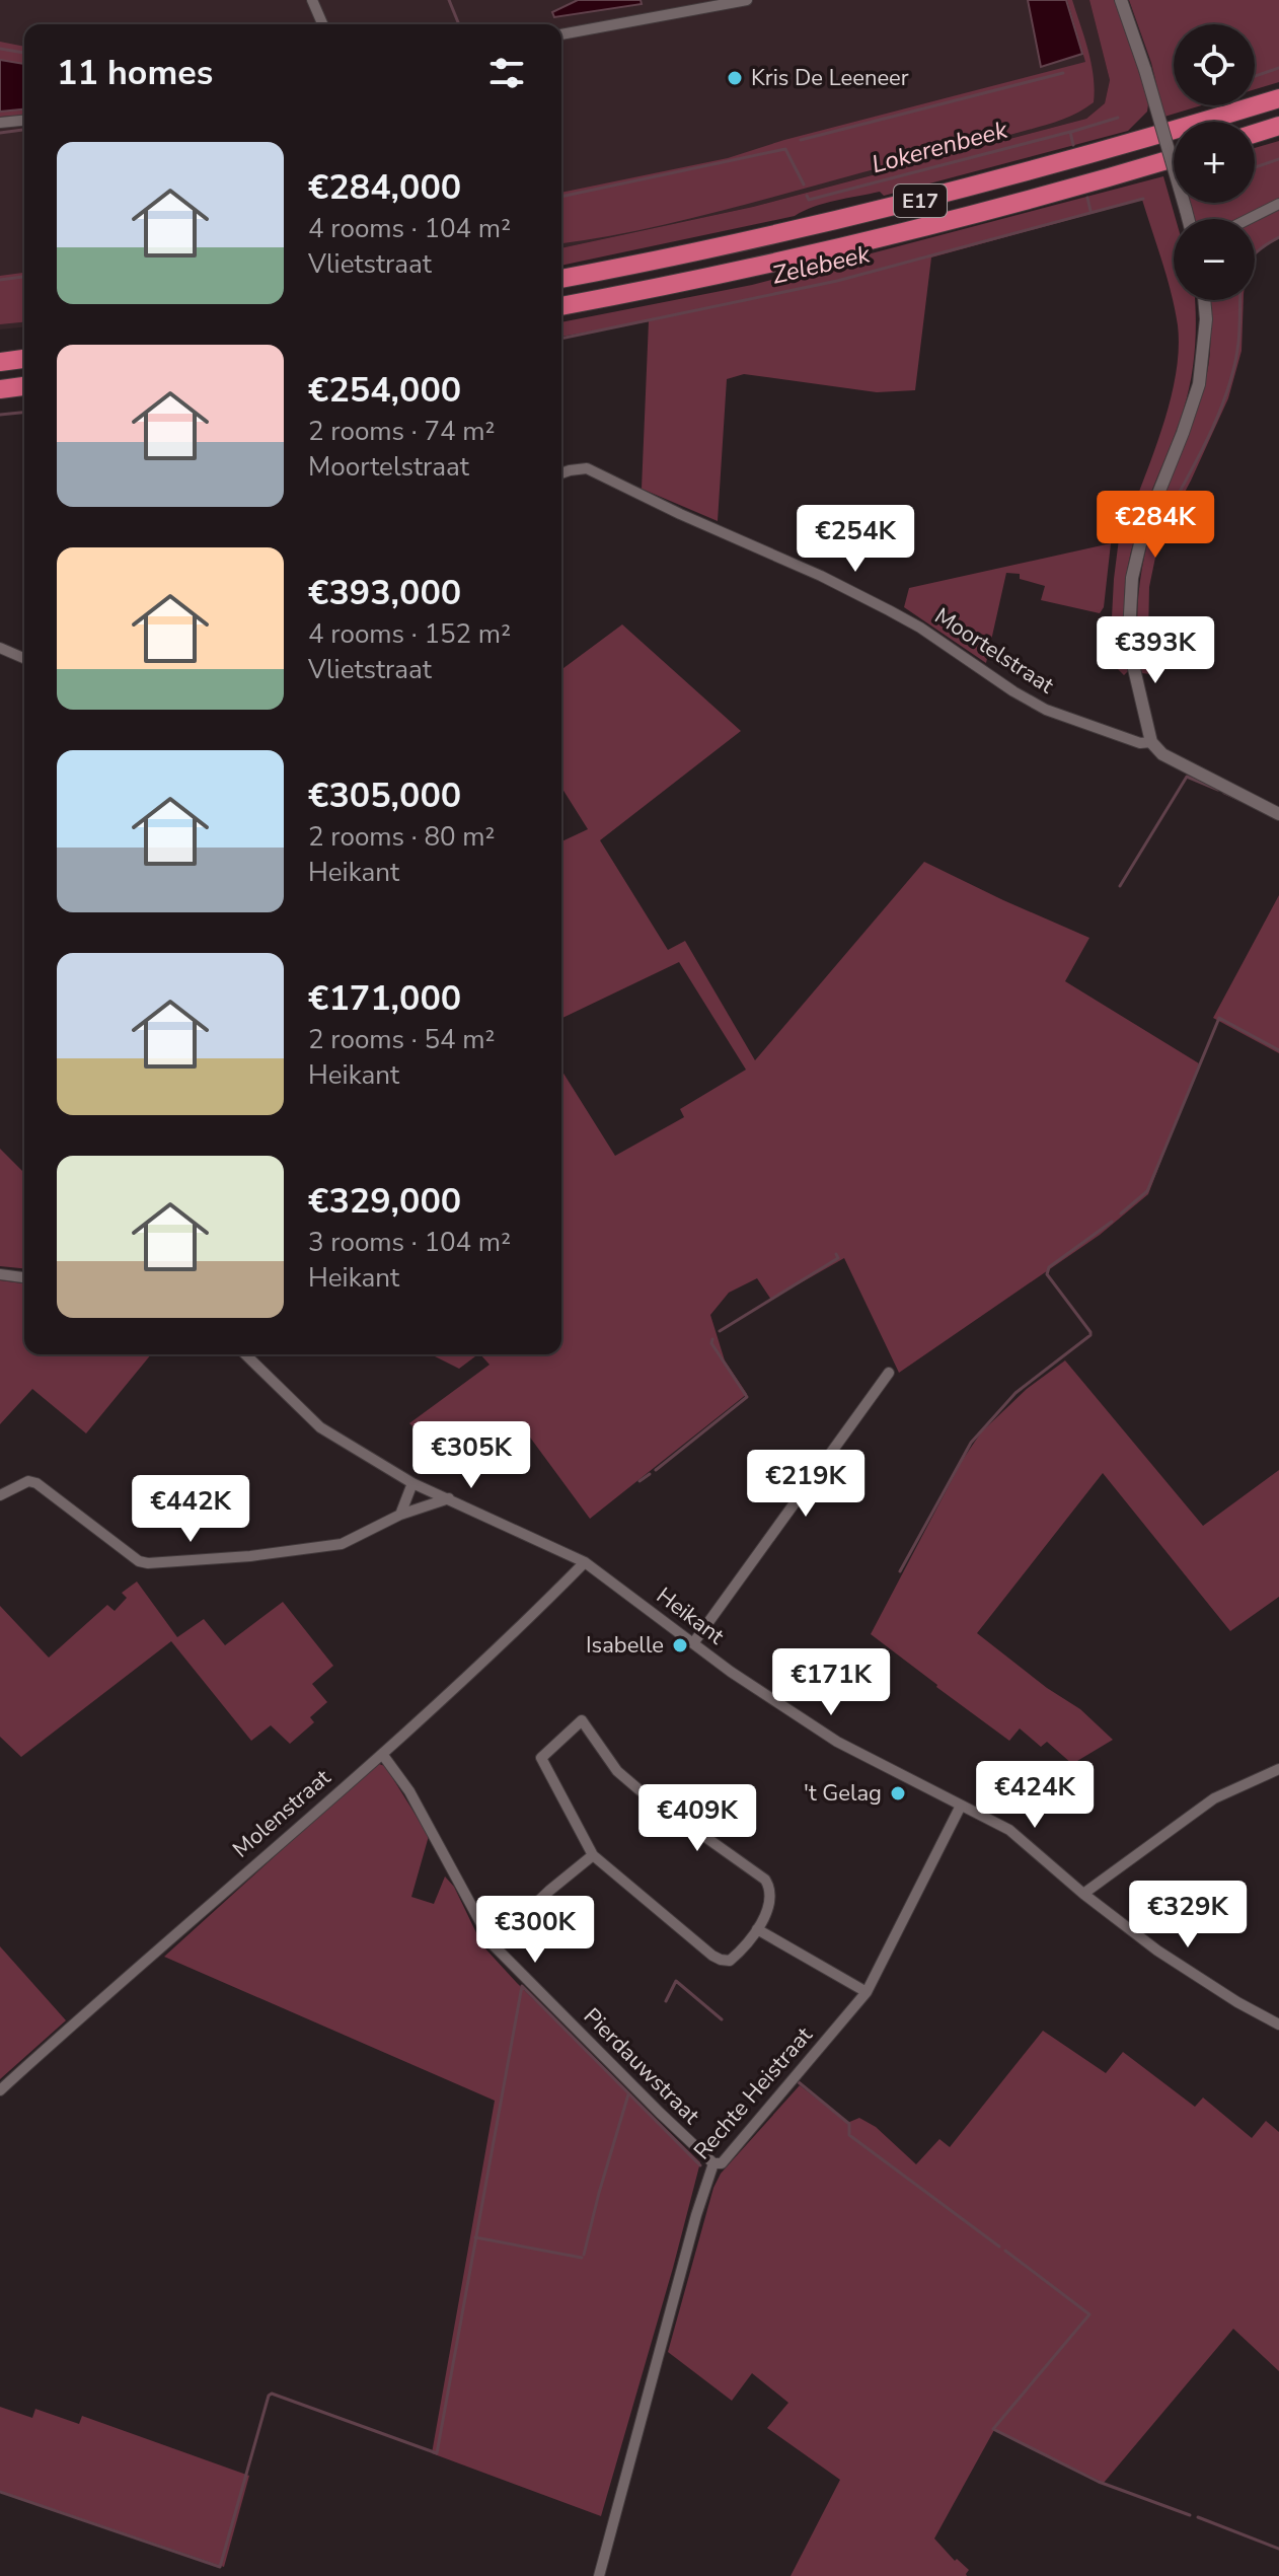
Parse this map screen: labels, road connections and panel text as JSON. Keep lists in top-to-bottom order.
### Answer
{
  "streets": {
    "highway": ["E17"],
    "street": [
      "Moortelstraat",
      "Heikant",
      "Molenstraat",
      "Pierdauwstraat",
      "Rechte Heistraat"
    ]
  },
  "crossings": [
    ["Heikant", "Molenstraat"],
    ["Heikant", "Rechte Heistraat"],
    ["Molenstraat", "Pierdauwstraat"],
    ["Pierdauwstraat", "Rechte Heistraat"]
  ],
  "water": ["Lokerenbeek", "Zelebeek"],
  "places": ["Kris De Leeneer", "Isabelle", "'t Gelag"],
  "page": {
    "map_buttons": ["+", "−"],
    "heading": "11 homes",
    "list": [
      {
        "name": "€284,000",
        "note": "4 rooms · 104 m² · Vlietstraat"
      },
      {
        "name": "€254,000",
        "note": "2 rooms · 74 m² · Moortelstraat"
      },
      {
        "name": "€393,000",
        "note": "4 rooms · 152 m² · Vlietstraat"
      },
      {
        "name": "€305,000",
        "note": "2 rooms · 80 m² · Heikant"
      },
      {
        "name": "€171,000",
        "note": "2 rooms · 54 m² · Heikant"
      },
      {
        "name": "€329,000",
        "note": "3 rooms · 104 m² · Heikant"
      }
    ],
    "price": [
      "€284K",
      "€254K",
      "€393K",
      "€305K",
      "€219K",
      "€442K",
      "€171K",
      "€424K",
      "€409K",
      "€329K",
      "€300K"
    ]
  }
}
